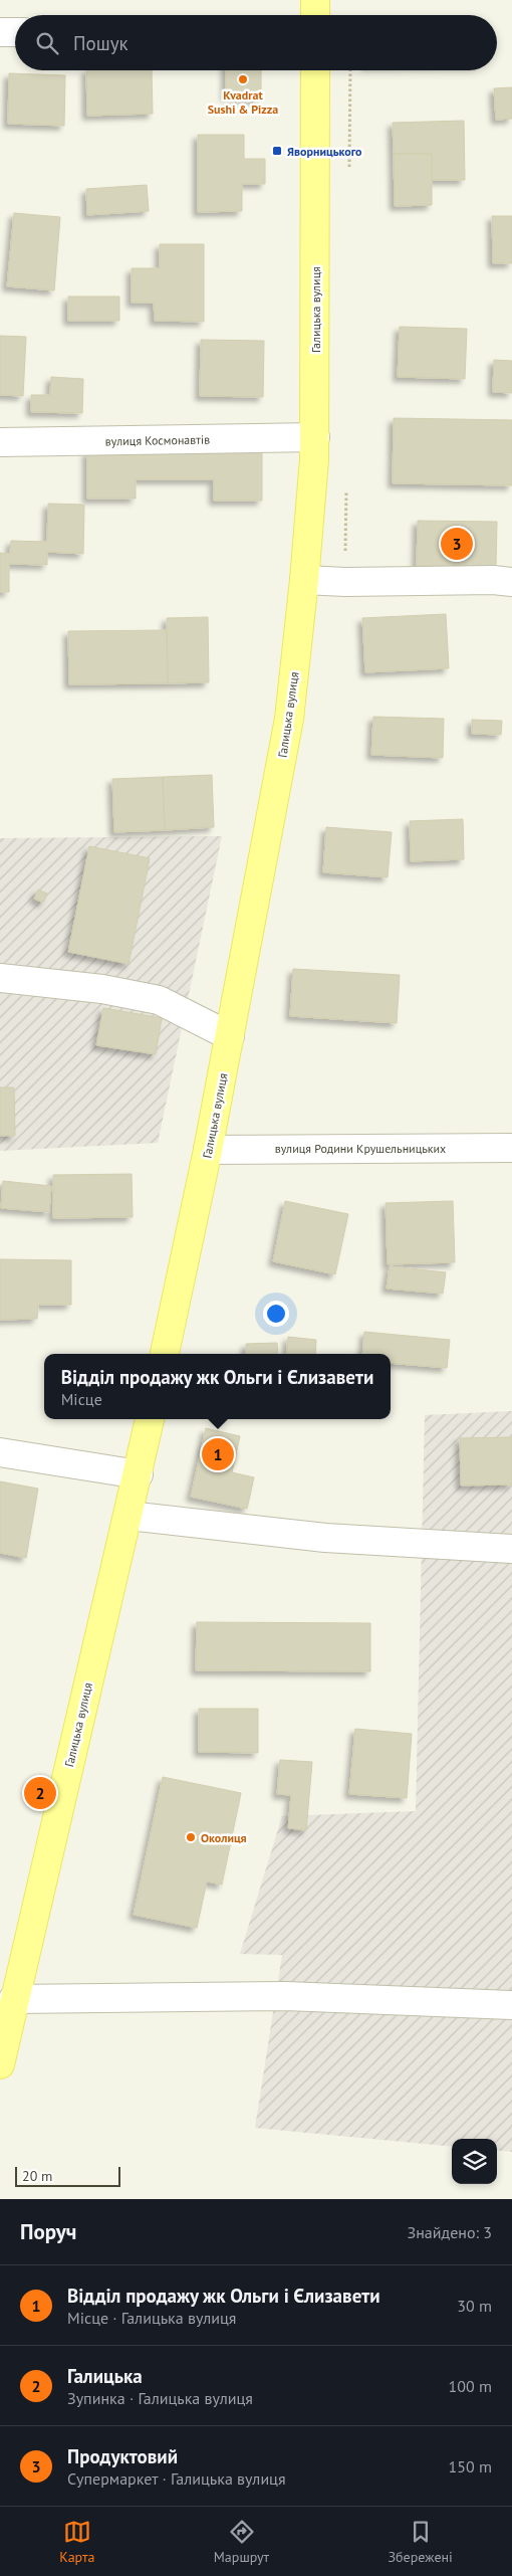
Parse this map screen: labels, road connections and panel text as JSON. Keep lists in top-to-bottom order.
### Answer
{
  "streets": {
    "main road": ["Галицька вулиця"],
    "street": ["вулиця Космонавтів", "вулиця Родини Крушельницьких"]
  },
  "crossings": [
    ["Галицька вулиця", "вулиця Космонавтів"],
    ["Галицька вулиця", "вулиця Родини Крушельницьких"]
  ],
  "places": {
    "other": ["Kvadrat Sushi & Pizza", "Околиця"],
    "transit": ["Яворницького"]
  },
  "scale_bar": "20 m",
  "page": {
    "search": "Пошук",
    "pins": ["3", "1", "2"],
    "popup": ["Відділ продажу жк Ольги і Єлизавети", "Місце"],
    "scale": "20 m",
    "heading": ["Поруч", "Знайдено: 3"],
    "list": [
      {
        "mark": "1",
        "name": "Відділ продажу жк Ольги і Єлизавети",
        "note": "Місце · Галицька вулиця",
        "value": "30 m"
      },
      {
        "mark": "2",
        "name": "Галицька",
        "note": "Зупинка · Галицька вулиця",
        "value": "100 m"
      },
      {
        "mark": "3",
        "name": "Продуктовий",
        "note": "Супермаркет · Галицька вулиця",
        "value": "150 m"
      }
    ],
    "nav": ["Карта", "Маршрут", "Збережені"]
  }
}
